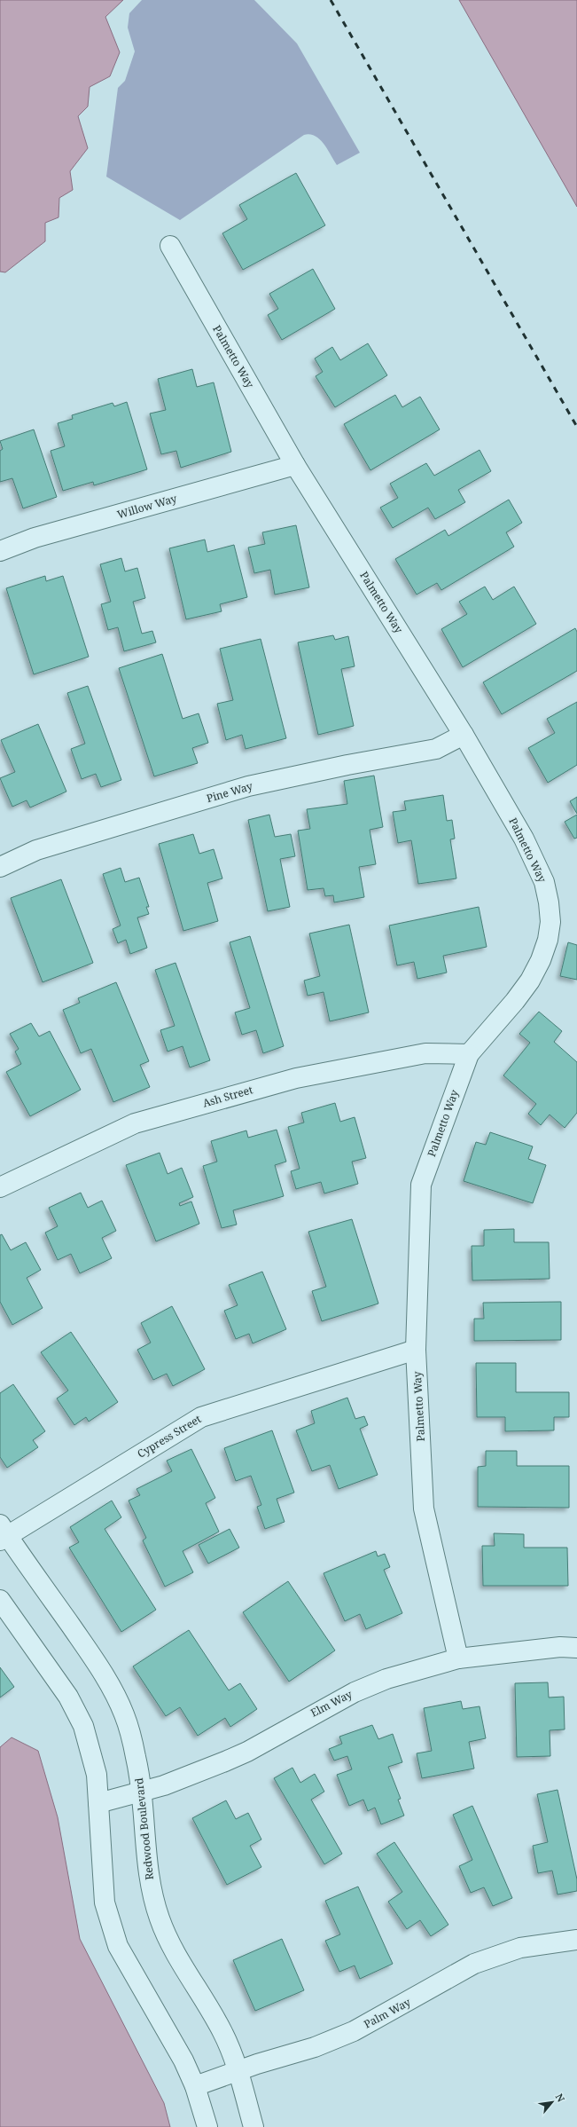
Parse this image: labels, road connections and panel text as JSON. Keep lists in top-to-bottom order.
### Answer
{
  "streets": {
    "street": [
      "Palmetto Way",
      "Willow Way",
      "Pine Way",
      "Ash Street",
      "Cypress Street",
      "Elm Way",
      "Redwood Boulevard",
      "Palm Way"
    ]
  },
  "crossings": [
    ["Palmetto Way", "Willow Way"],
    ["Palmetto Way", "Pine Way"],
    ["Palmetto Way", "Ash Street"],
    ["Palmetto Way", "Cypress Street"],
    ["Palmetto Way", "Elm Way"],
    ["Cypress Street", "Redwood Boulevard"],
    ["Elm Way", "Redwood Boulevard"],
    ["Redwood Boulevard", "Palm Way"]
  ],
  "north": "top right"
}
